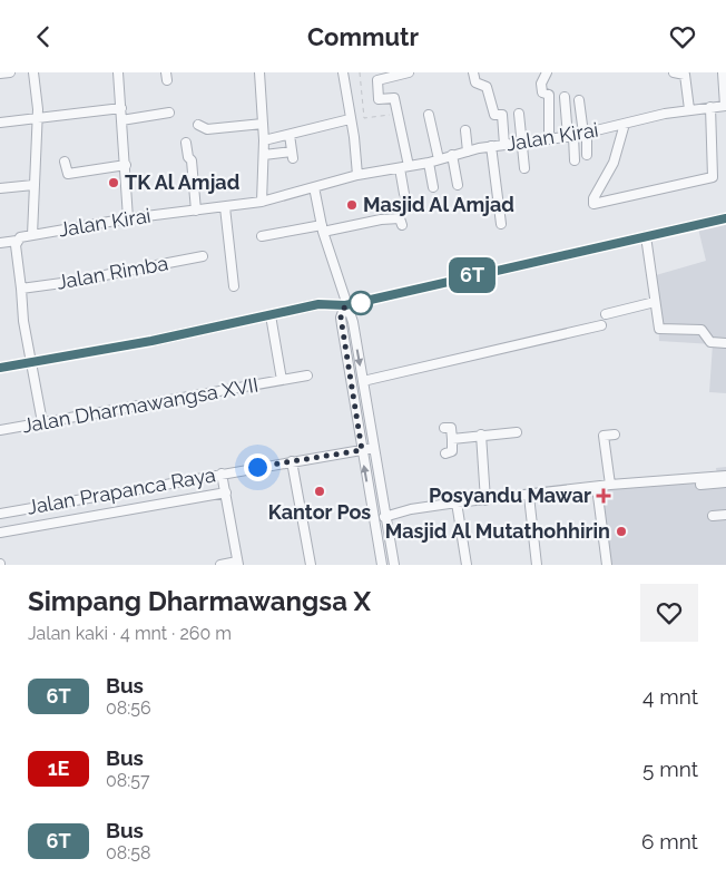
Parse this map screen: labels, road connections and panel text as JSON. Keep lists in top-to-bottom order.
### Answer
{
  "streets": {
    "street": [
      "Jalan Kirai",
      "Jalan Rimba",
      "Jalan Dharmawangsa XVII",
      "Jalan Prapanca Raya"
    ]
  },
  "places": {
    "other": [
      "TK Al Amjad",
      "Masjid Al Amjad",
      "Kantor Pos",
      "Masjid Al Mutathohhirin"
    ],
    "health": ["Posyandu Mawar"]
  },
  "lines": ["bus line 6T"],
  "page": {
    "header": "Commutr",
    "on_map": "6T",
    "heading": ["Simpang Dharmawangsa X", "Jalan kaki · 4 mnt · 260 m"],
    "list": [
      {
        "mark": "6T",
        "name": "Bus",
        "note": "08:56",
        "value": "4 mnt"
      },
      {
        "mark": "1E",
        "name": "Bus",
        "note": "08:57",
        "value": "5 mnt"
      },
      {
        "mark": "6T",
        "name": "Bus",
        "note": "08:58",
        "value": "6 mnt"
      }
    ]
  }
}
